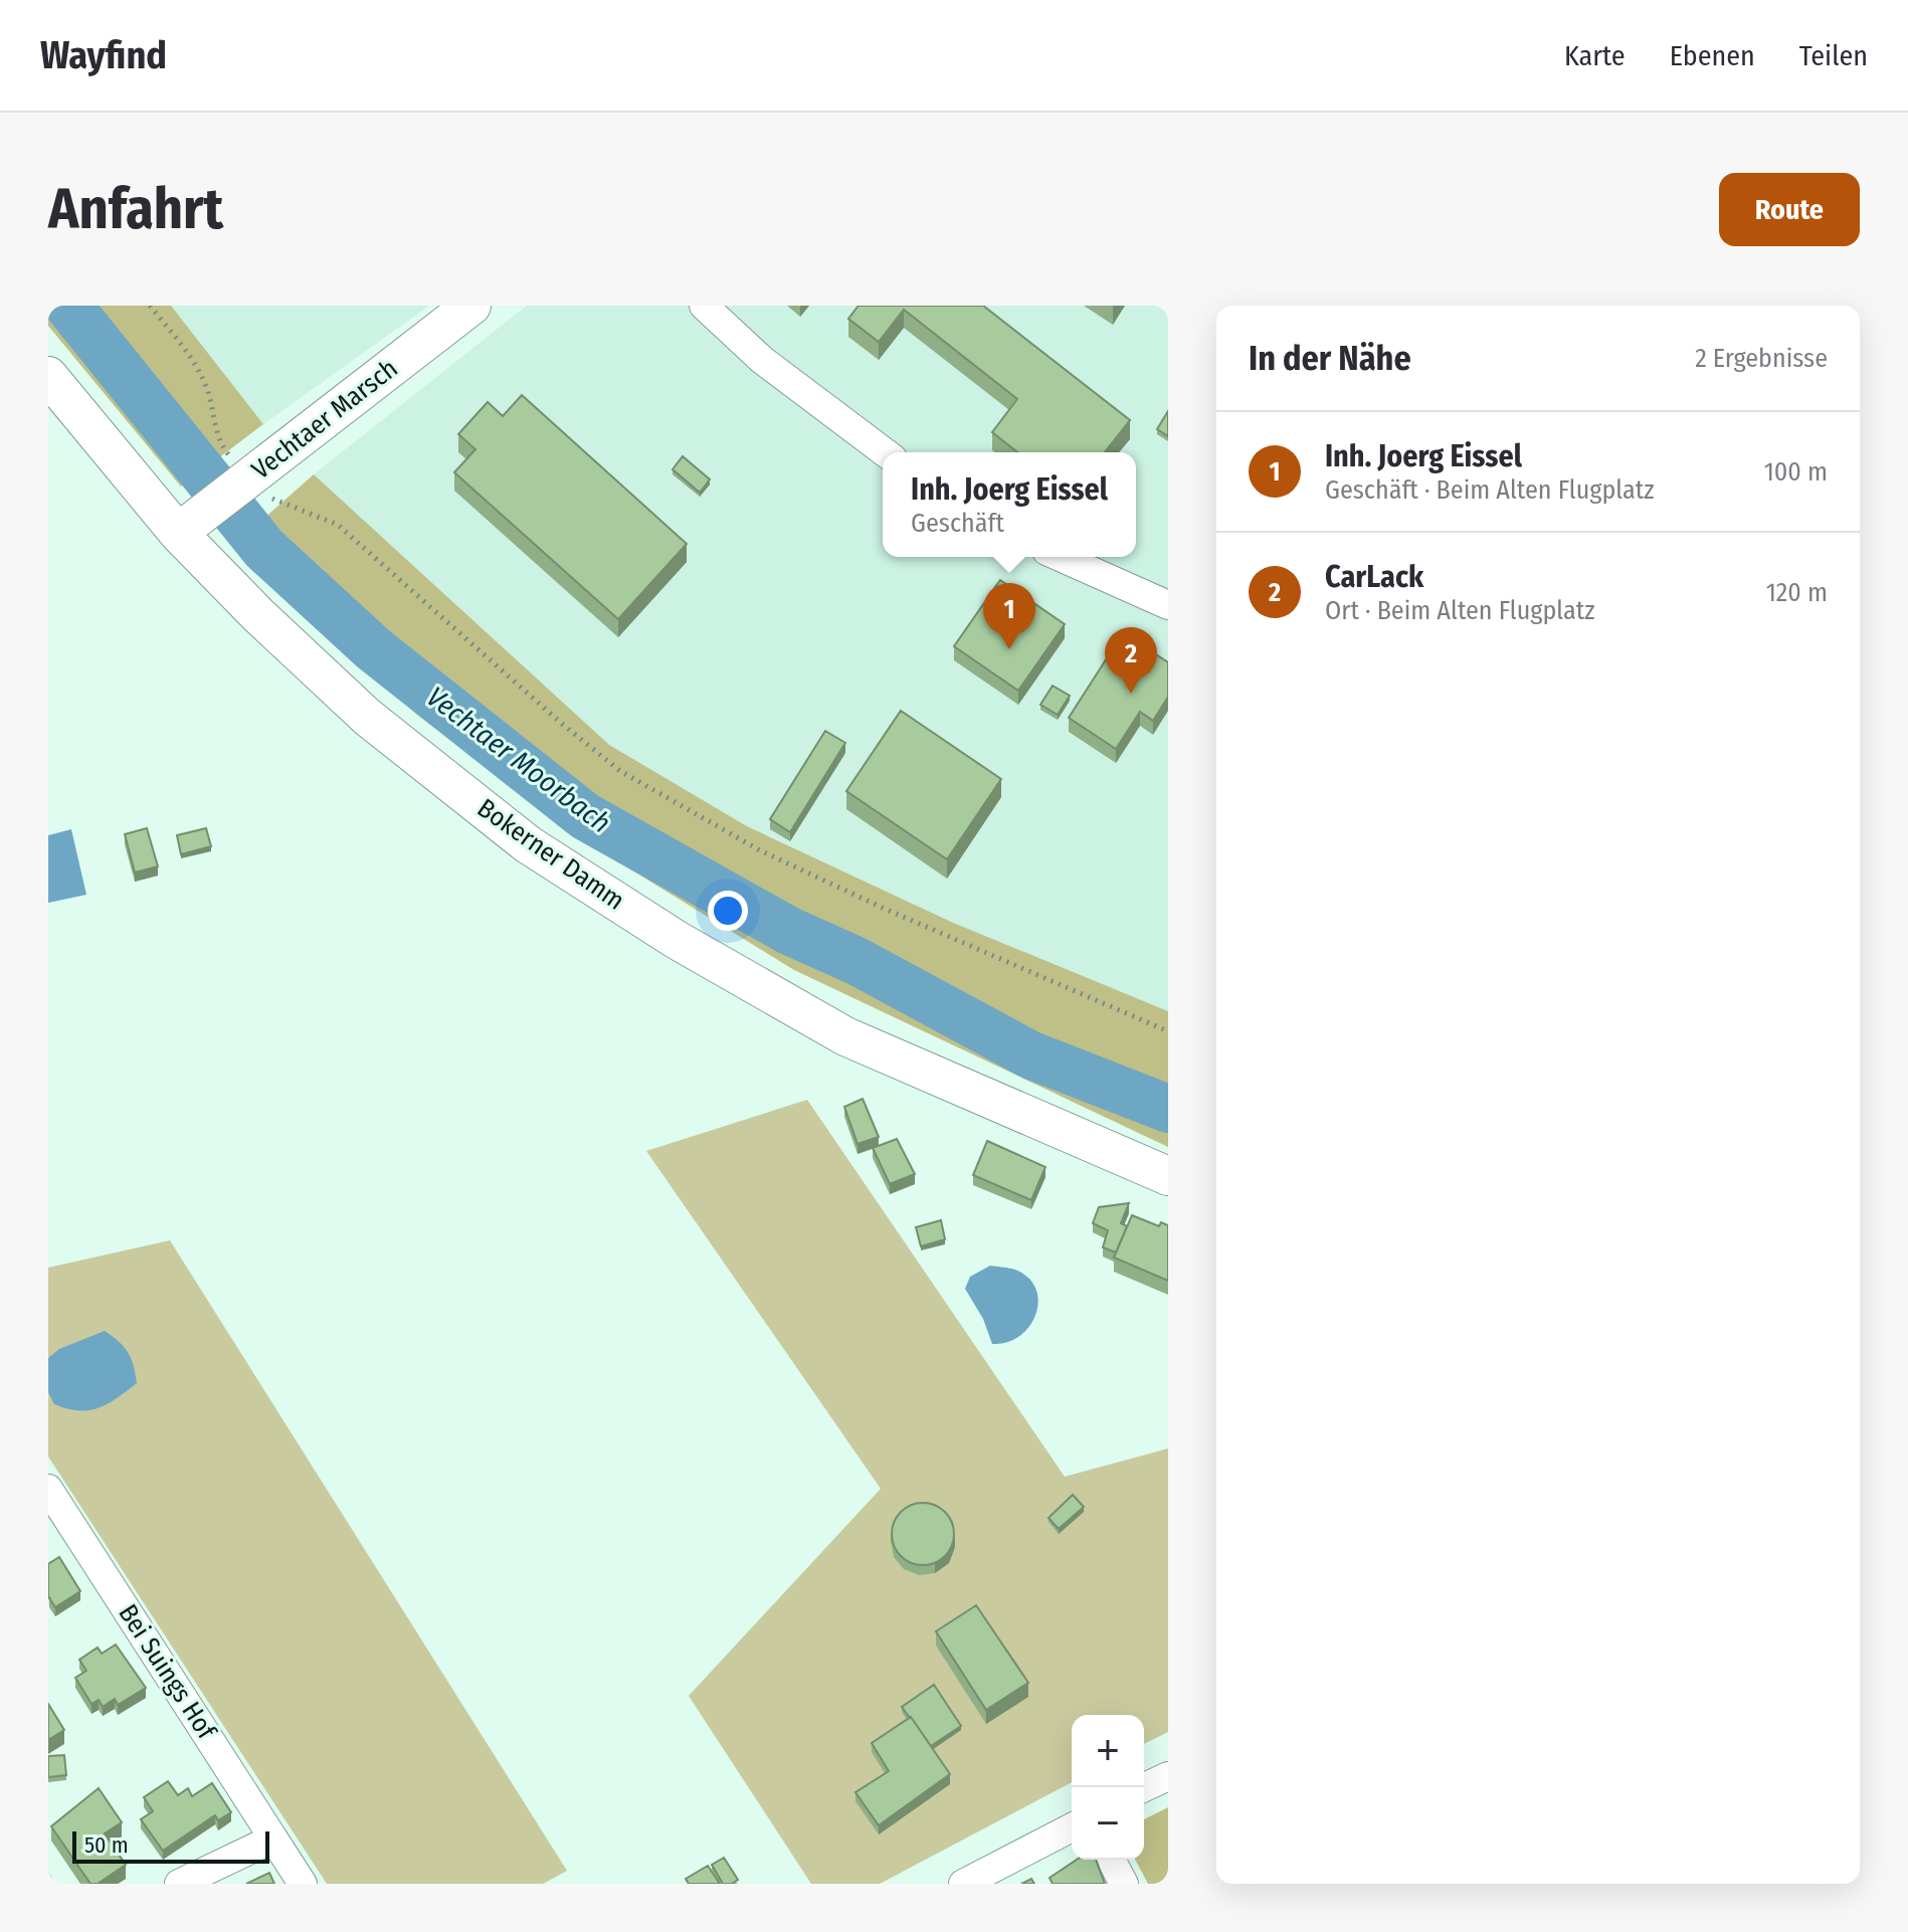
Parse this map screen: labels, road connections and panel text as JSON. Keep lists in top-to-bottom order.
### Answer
{
  "streets": {
    "main road": ["Vechtaer Marsch", "Bokerner Damm"],
    "street": ["Bei Suings Hof"]
  },
  "crossings": [
    ["Vechtaer Marsch", "Bokerner Damm"]
  ],
  "water": ["Vechtaer Moorbach"],
  "scale_bar": "50 m",
  "page": {
    "header": "Wayfind",
    "nav": ["Karte", "Ebenen", "Teilen"],
    "buttons": "Route",
    "title": "Anfahrt",
    "heading": ["In der Nähe", "2 Ergebnisse"],
    "list": [
      {
        "mark": "1",
        "name": "Inh. Joerg Eissel",
        "note": "Geschäft · Beim Alten Flugplatz",
        "value": "100 m"
      },
      {
        "mark": "2",
        "name": "CarLack",
        "note": "Ort · Beim Alten Flugplatz",
        "value": "120 m"
      }
    ],
    "popup": ["Inh. Joerg Eissel", "Geschäft"],
    "pins": ["1", "2"],
    "map_buttons": ["+", "−"],
    "scale": "50 m"
  }
}
